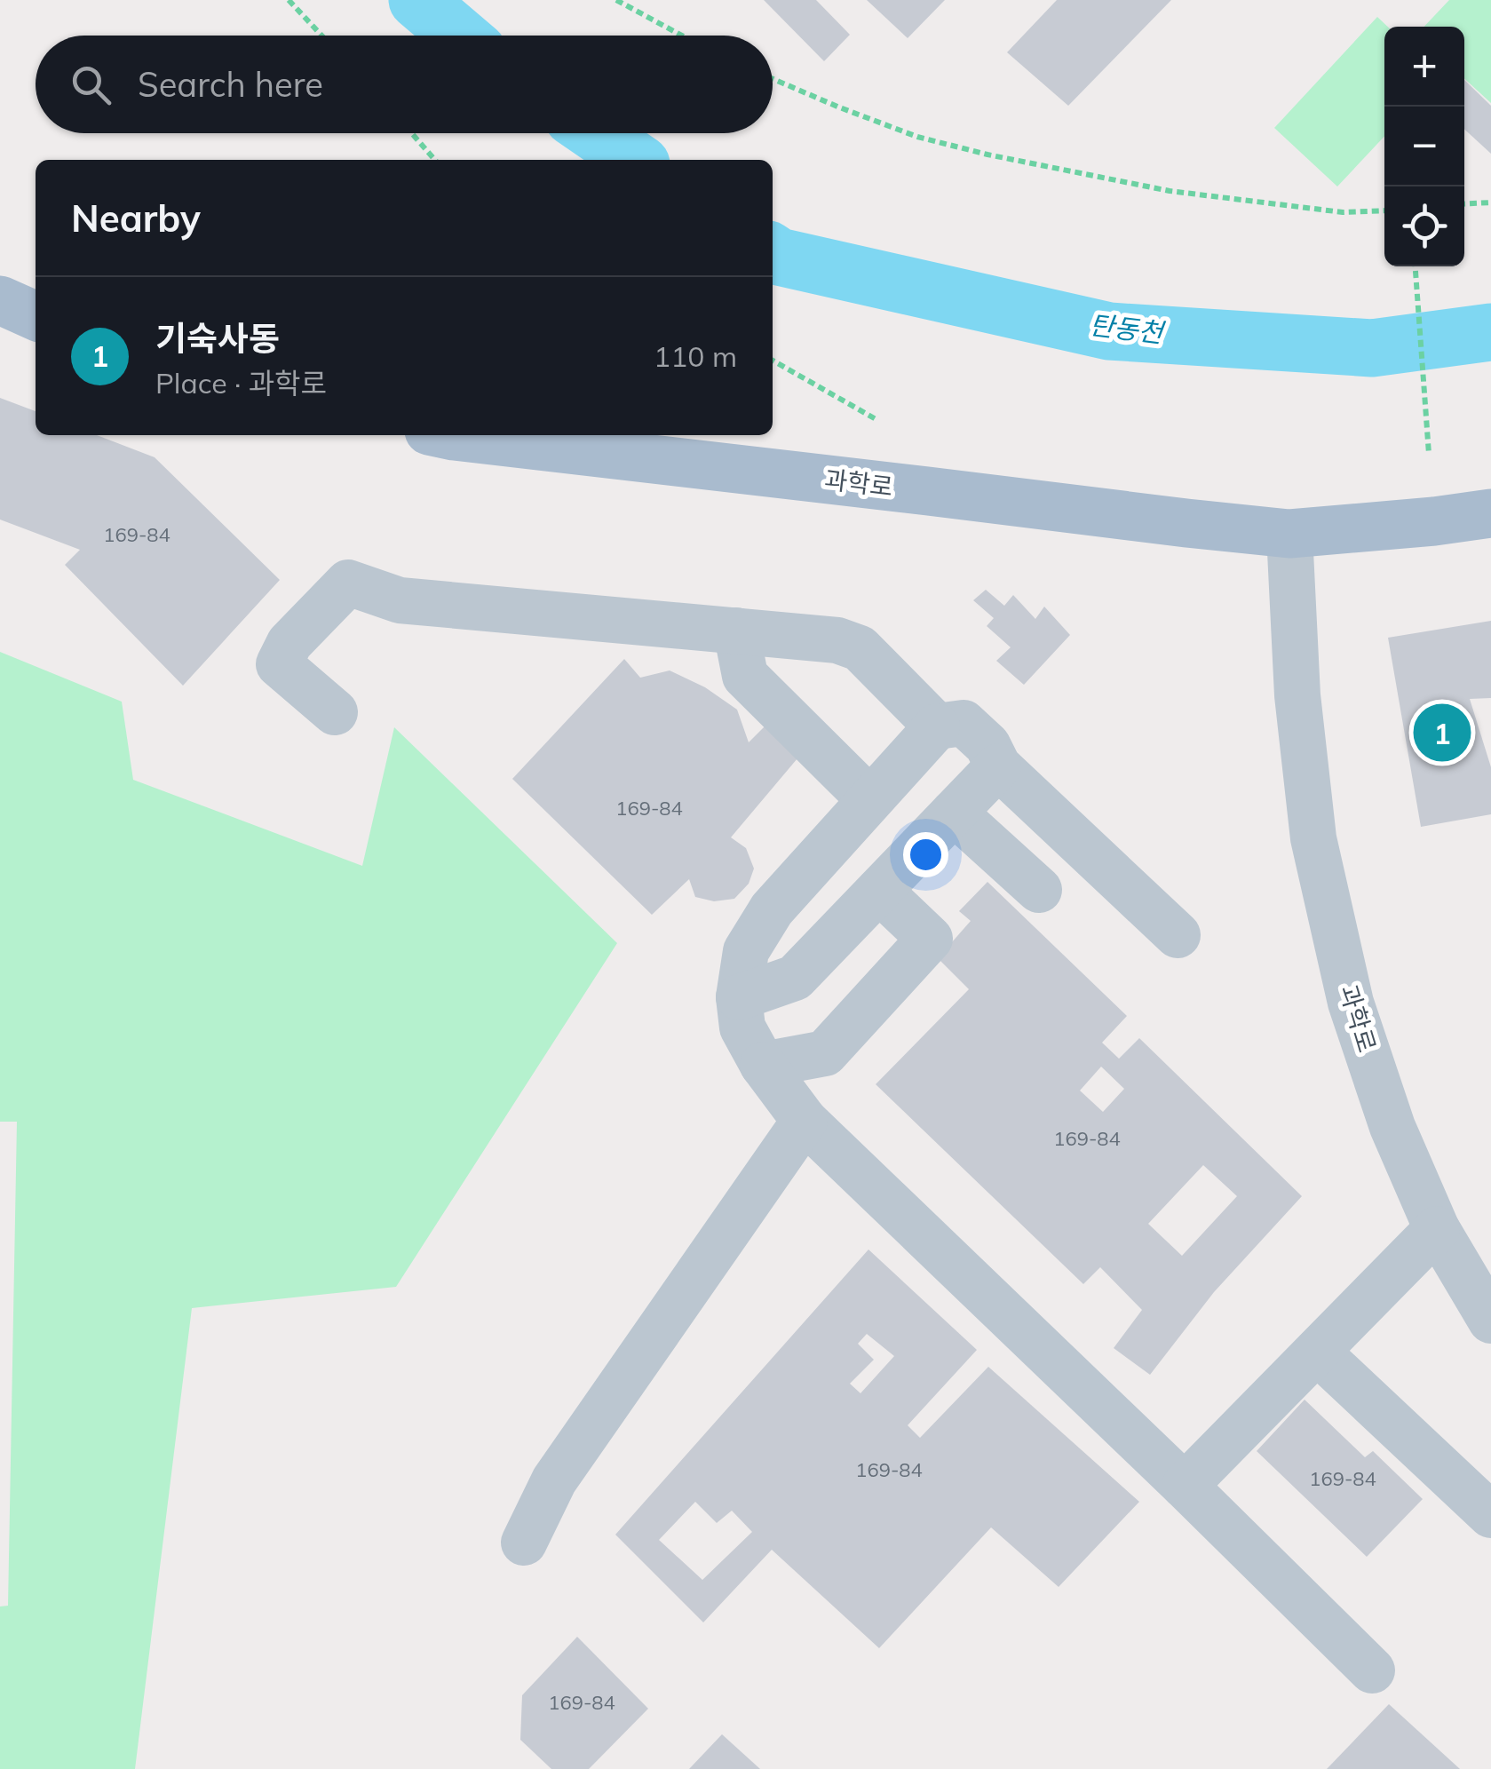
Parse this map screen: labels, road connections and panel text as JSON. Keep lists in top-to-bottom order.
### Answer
{
  "streets": {
    "main road": ["과학로"]
  },
  "water": ["탄동천"],
  "house_numbers": [
    "169-84",
    "169-84",
    "169-84",
    "169-84",
    "169-84",
    "169-84"
  ],
  "page": {
    "map_buttons": ["+", "−"],
    "search": "Search here",
    "heading": "Nearby",
    "list": [
      {
        "mark": "1",
        "name": "기숙사동",
        "note": "Place · 과학로",
        "value": "110 m"
      }
    ],
    "pins": "1"
  }
}
